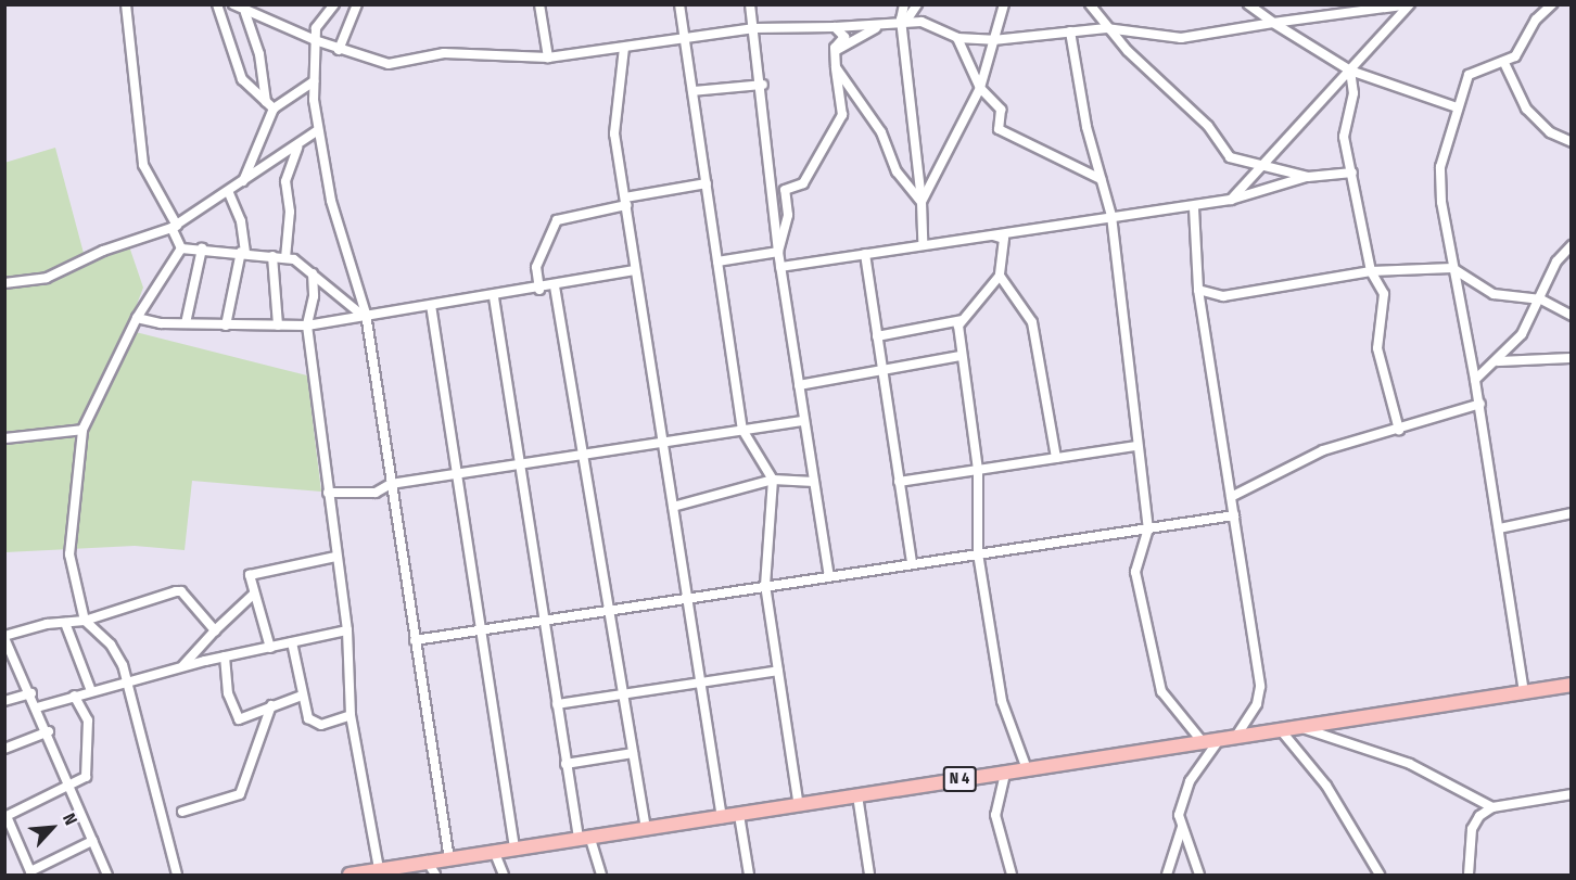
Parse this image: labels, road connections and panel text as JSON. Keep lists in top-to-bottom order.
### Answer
{
  "streets": {
    "main road": ["N 4"]
  },
  "north": "top right"
}
